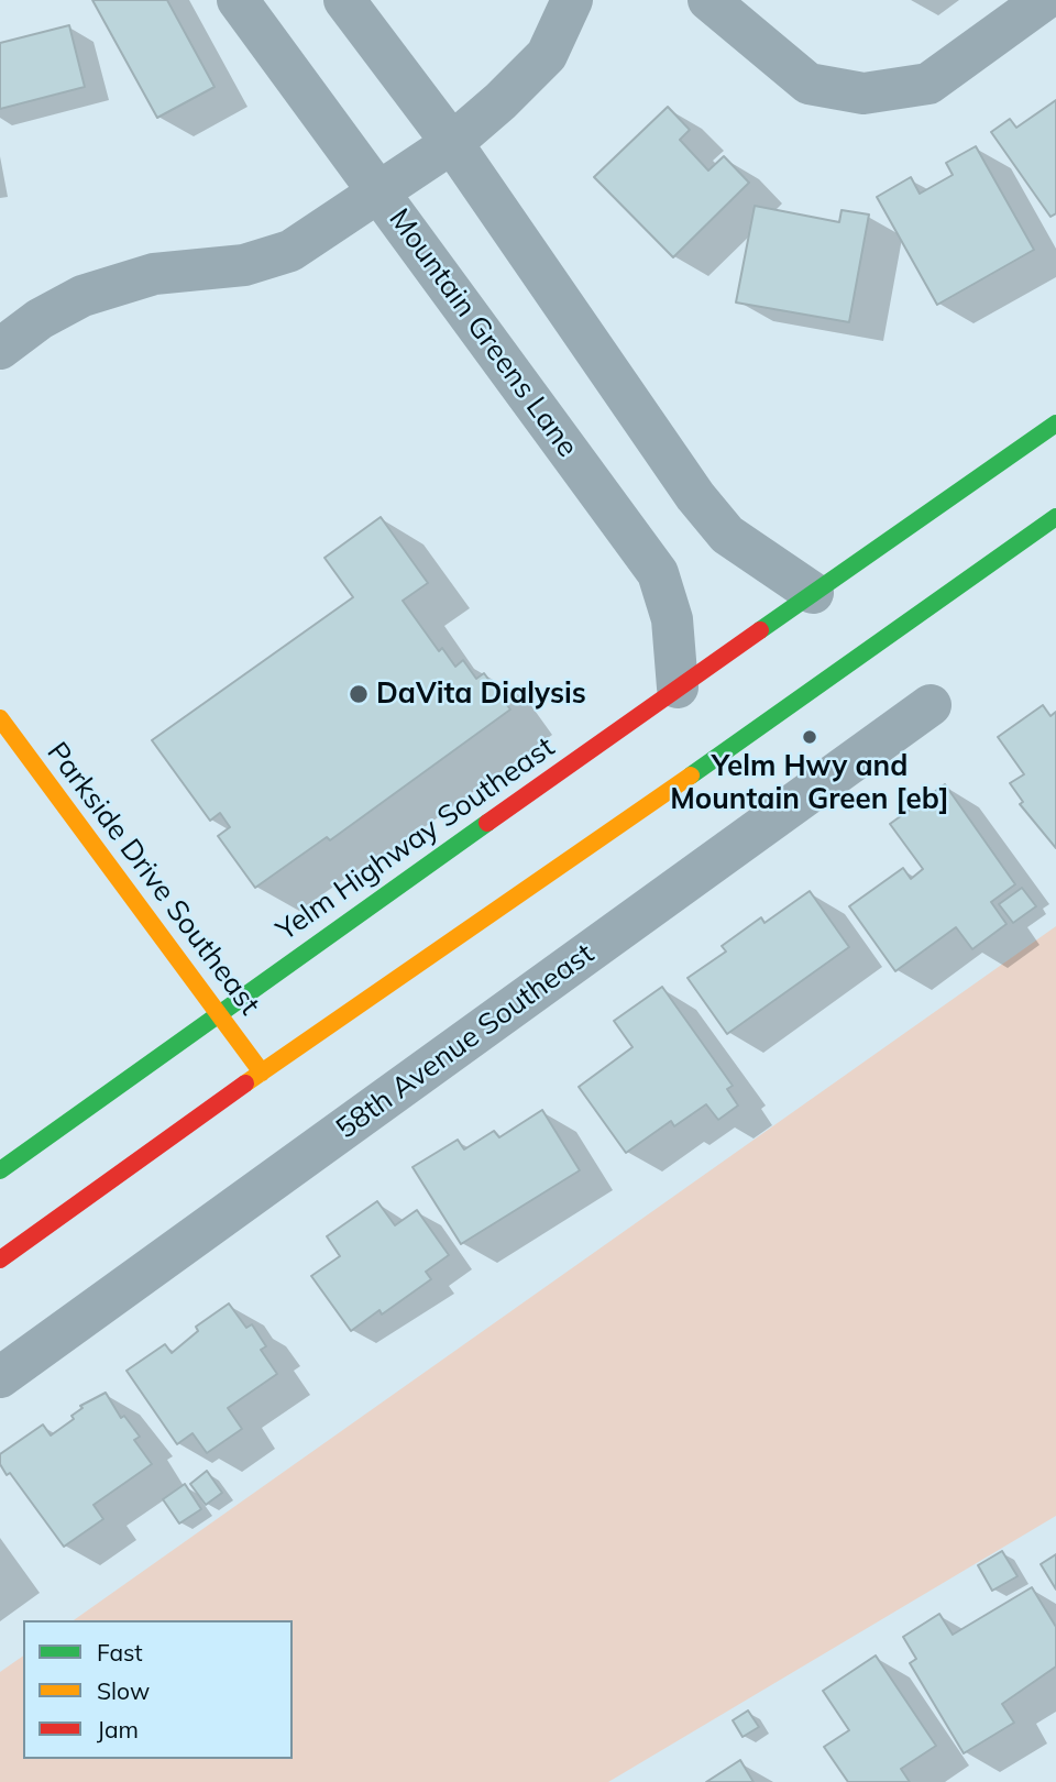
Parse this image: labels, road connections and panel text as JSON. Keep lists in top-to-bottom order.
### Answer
{
  "streets": {
    "main road": ["Yelm Highway Southeast", "Parkside Drive Southeast"],
    "street": ["Mountain Greens Lane", "58th Avenue Southeast"]
  },
  "crossings": [
    ["Mountain Greens Lane", "Yelm Highway Southeast"],
    ["Yelm Highway Southeast", "Parkside Drive Southeast"]
  ],
  "places": ["DaVita Dialysis", "Yelm Hwy and Mountain Green [eb]"],
  "legend": ["Fast", "Slow", "Jam"]
}
